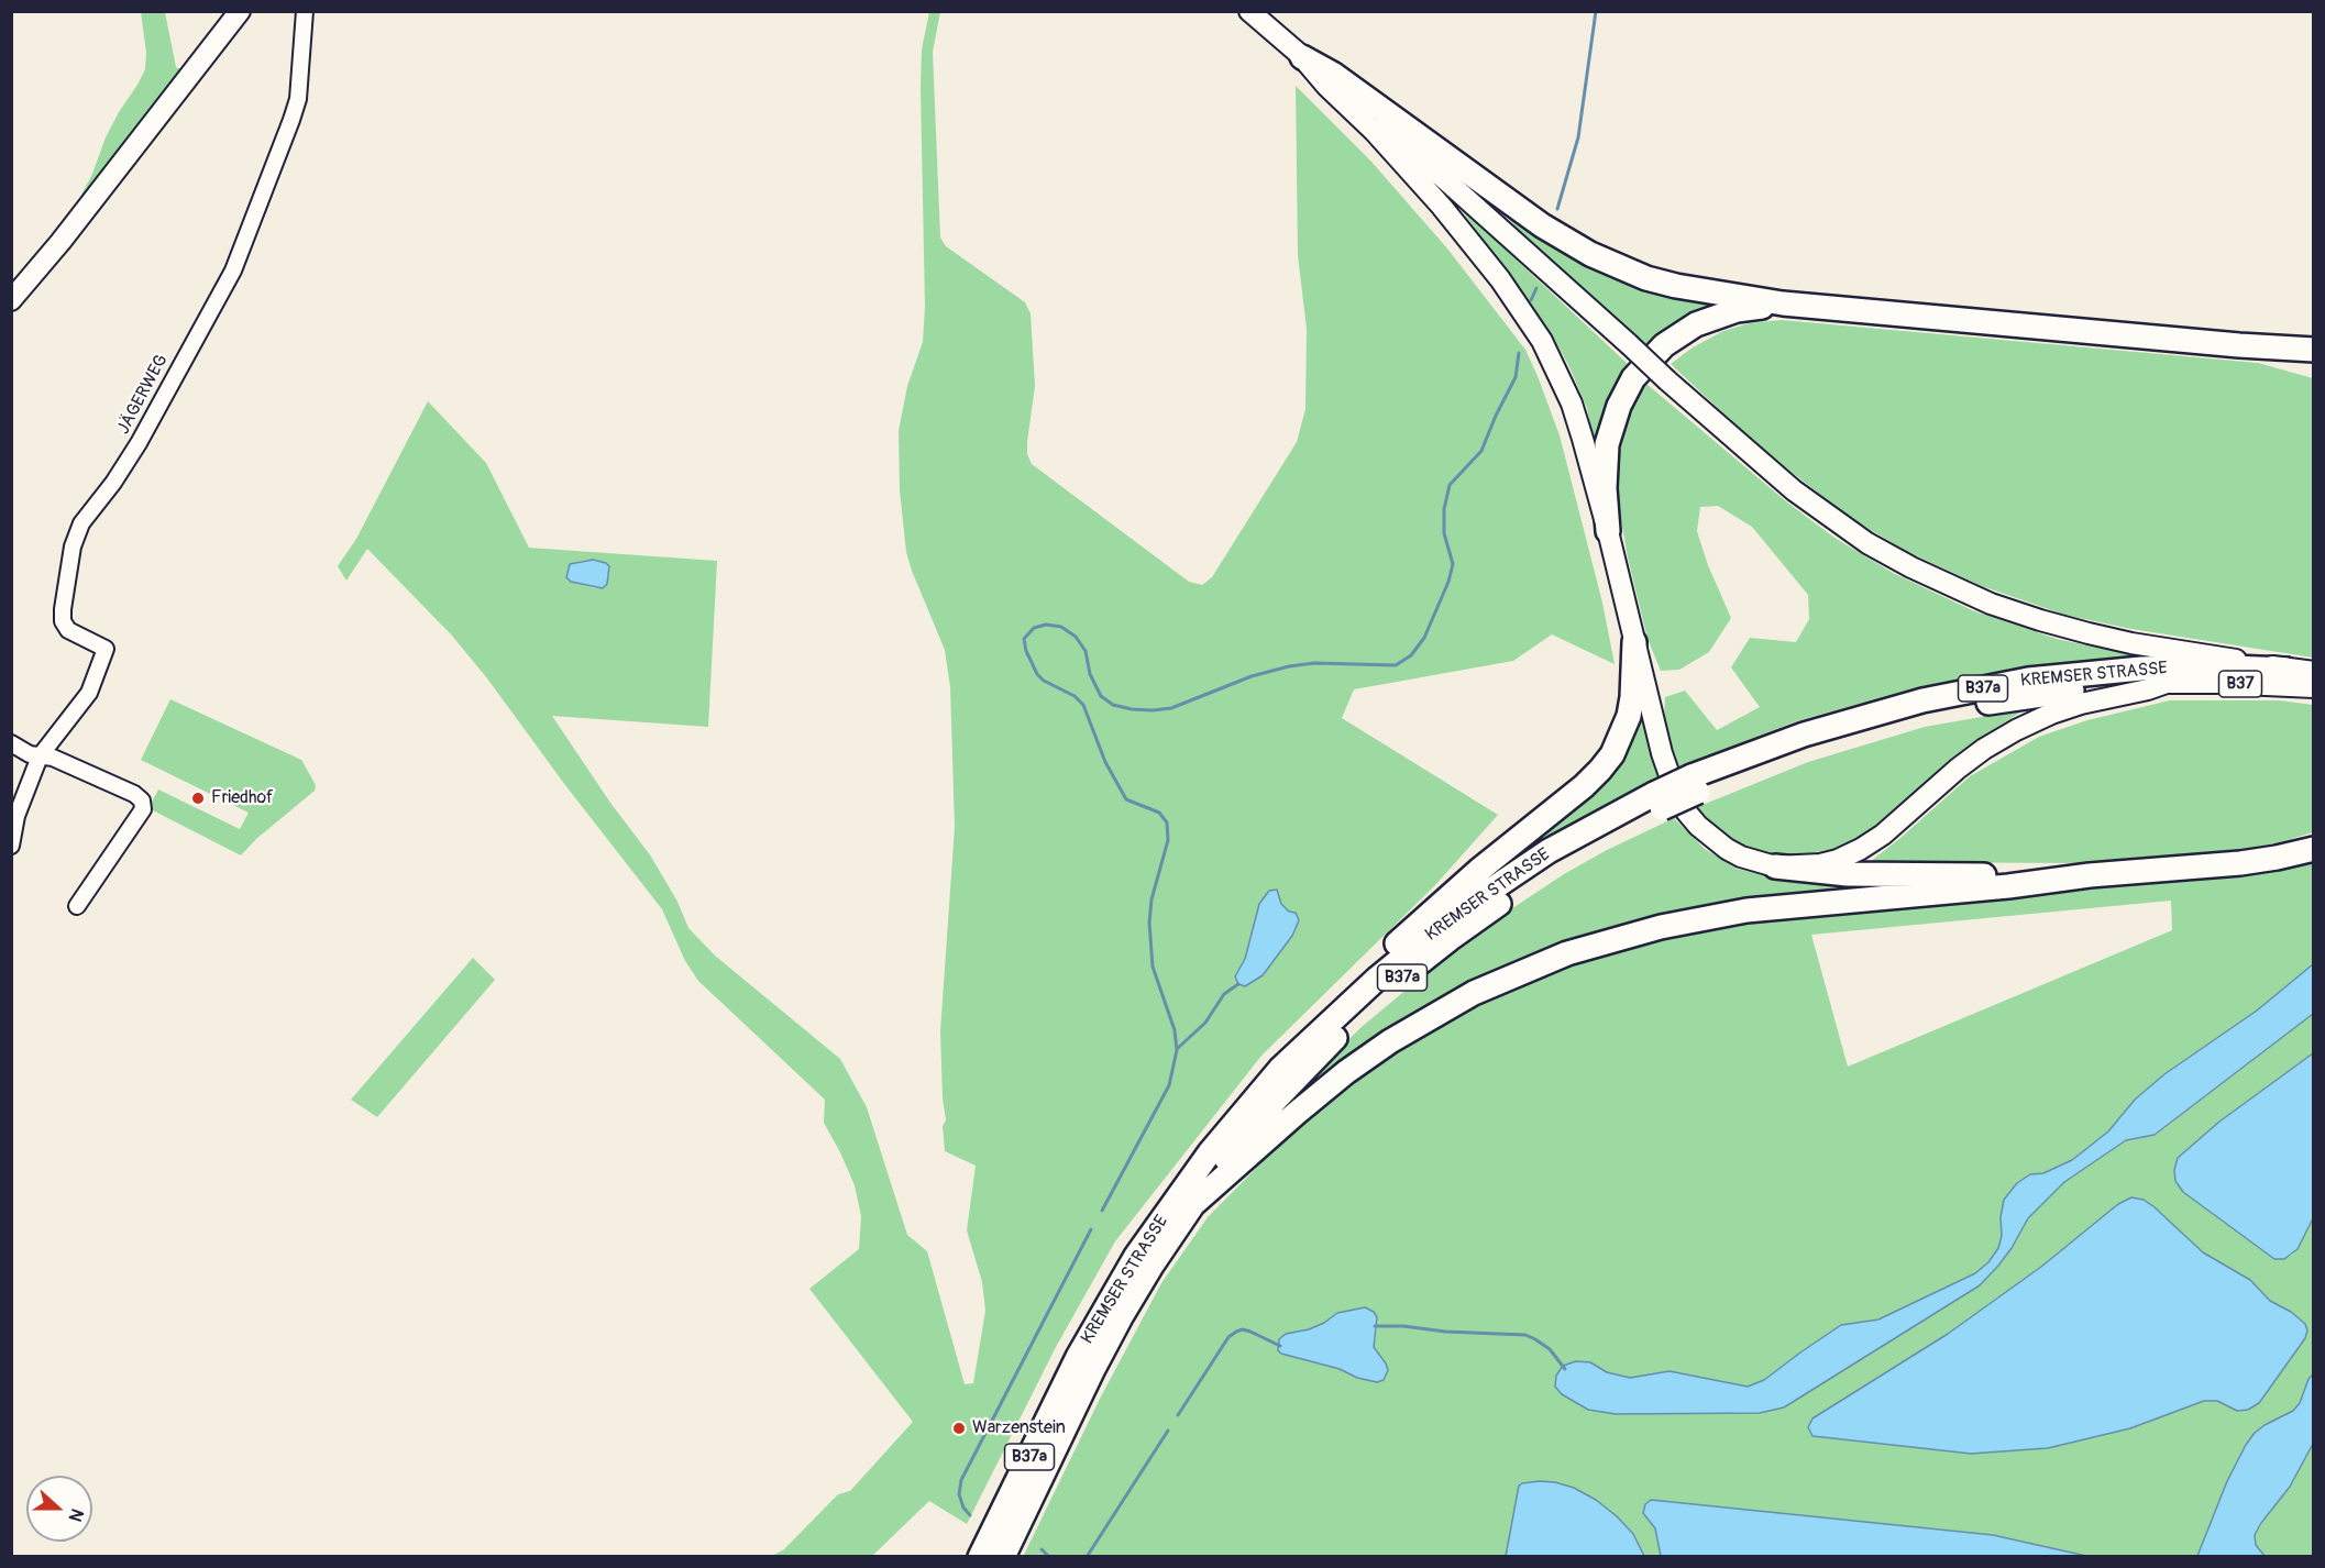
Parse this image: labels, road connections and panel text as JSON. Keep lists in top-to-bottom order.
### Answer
{
  "streets": {
    "highway": ["KREMSER STRASSE", "B37a"],
    "main road": ["B37"],
    "street": ["JÄGERWEG"]
  },
  "crossings": [
    ["KREMSER STRASSE", "B37"]
  ],
  "places": ["Friedhof", "Warzenstein"],
  "north": "right"
}
